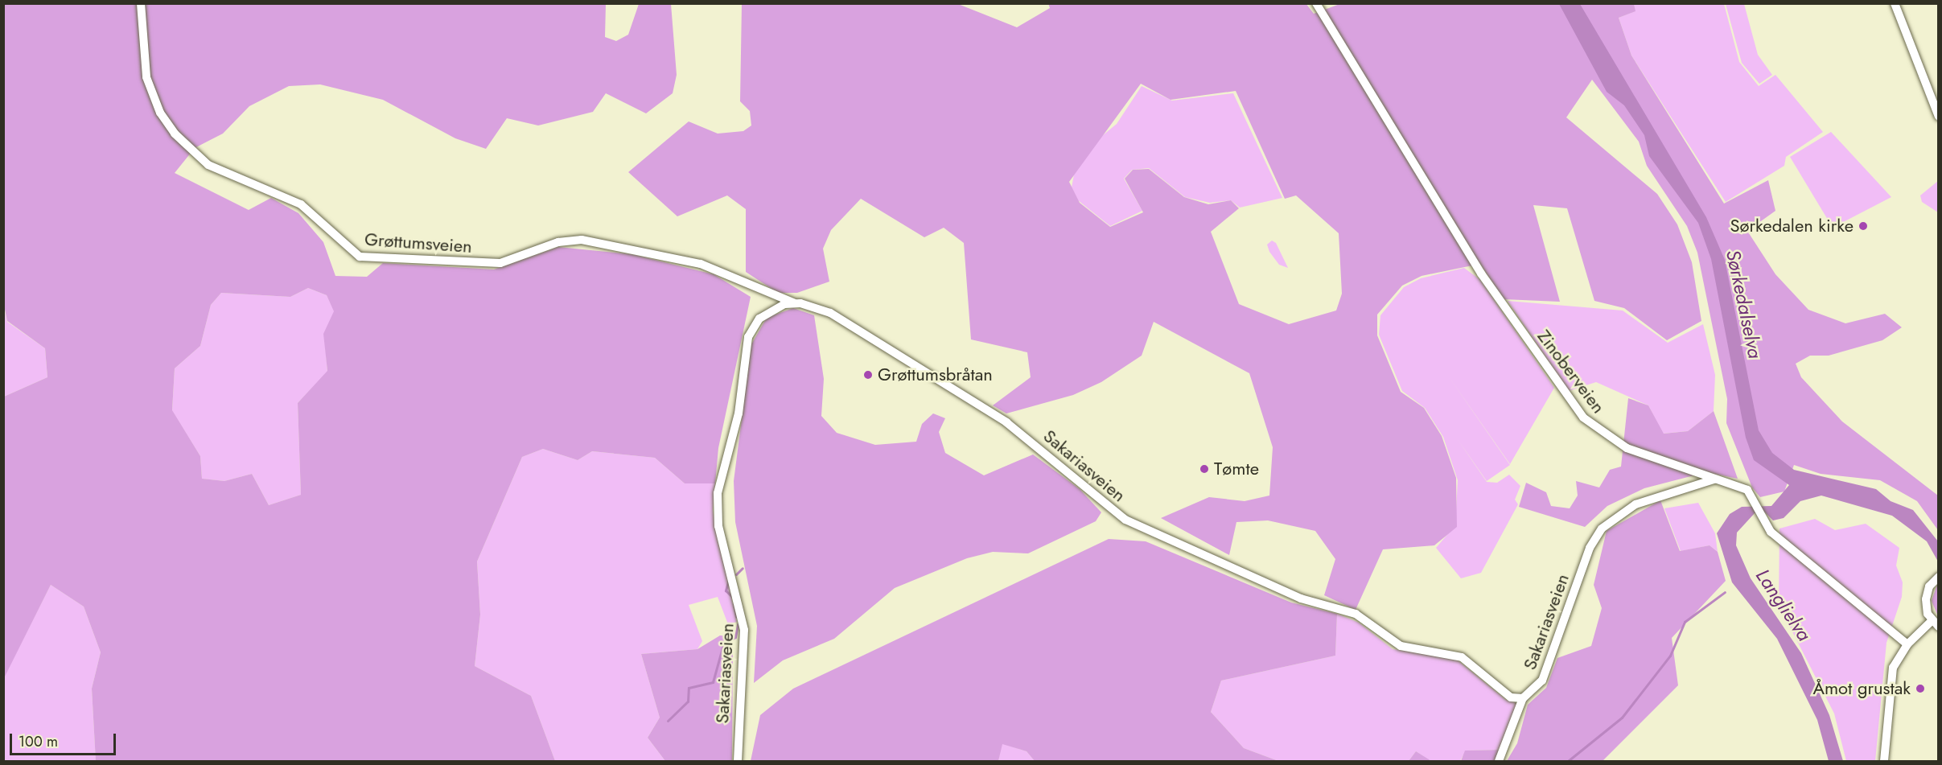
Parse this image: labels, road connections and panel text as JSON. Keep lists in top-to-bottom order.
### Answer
{
  "streets": {
    "street": ["Grøttumsveien", "Zinoberveien", "Sakariasveien"]
  },
  "crossings": [
    ["Grøttumsveien", "Sakariasveien"],
    ["Zinoberveien", "Sakariasveien"]
  ],
  "water": ["Sørkedalselva", "Langlielva"],
  "places": [
    "Sørkedalen kirke",
    "Grøttumsbråtan",
    "Tømte",
    "Åmot grustak"
  ],
  "scale_bar": "100 m"
}
